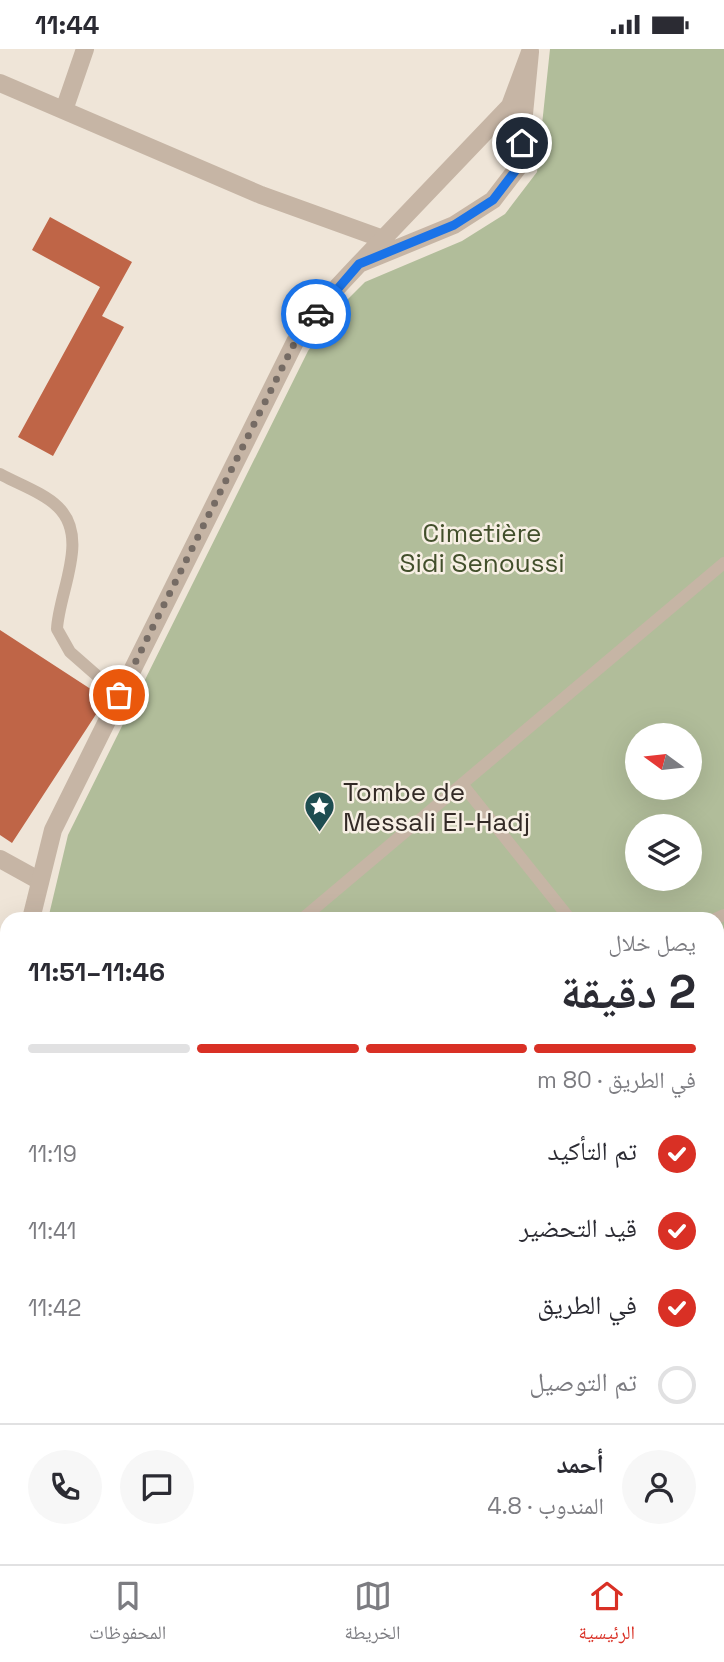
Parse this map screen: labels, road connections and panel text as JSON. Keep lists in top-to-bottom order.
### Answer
{
  "parks": ["Cimetière Sidi Senoussi"],
  "places": {
    "place": ["Tombe de Messali El-Hadj"]
  },
  "north": "left",
  "page": {
    "status": "11:44",
    "heading": ["2 دقيقة", "يصل خلال", "11:46–11:51"],
    "panel": ["أحمد", "المندوب · 4.8"],
    "bar": "في الطريق · 80 m",
    "list": [
      ["تم التأكيد", "11:19"],
      ["قيد التحضير", "11:41"],
      ["في الطريق", "11:42"],
      "تم التوصيل"
    ],
    "tabs": ["الرئيسية", "الخريطة", "المحفوظات"]
  }
}
